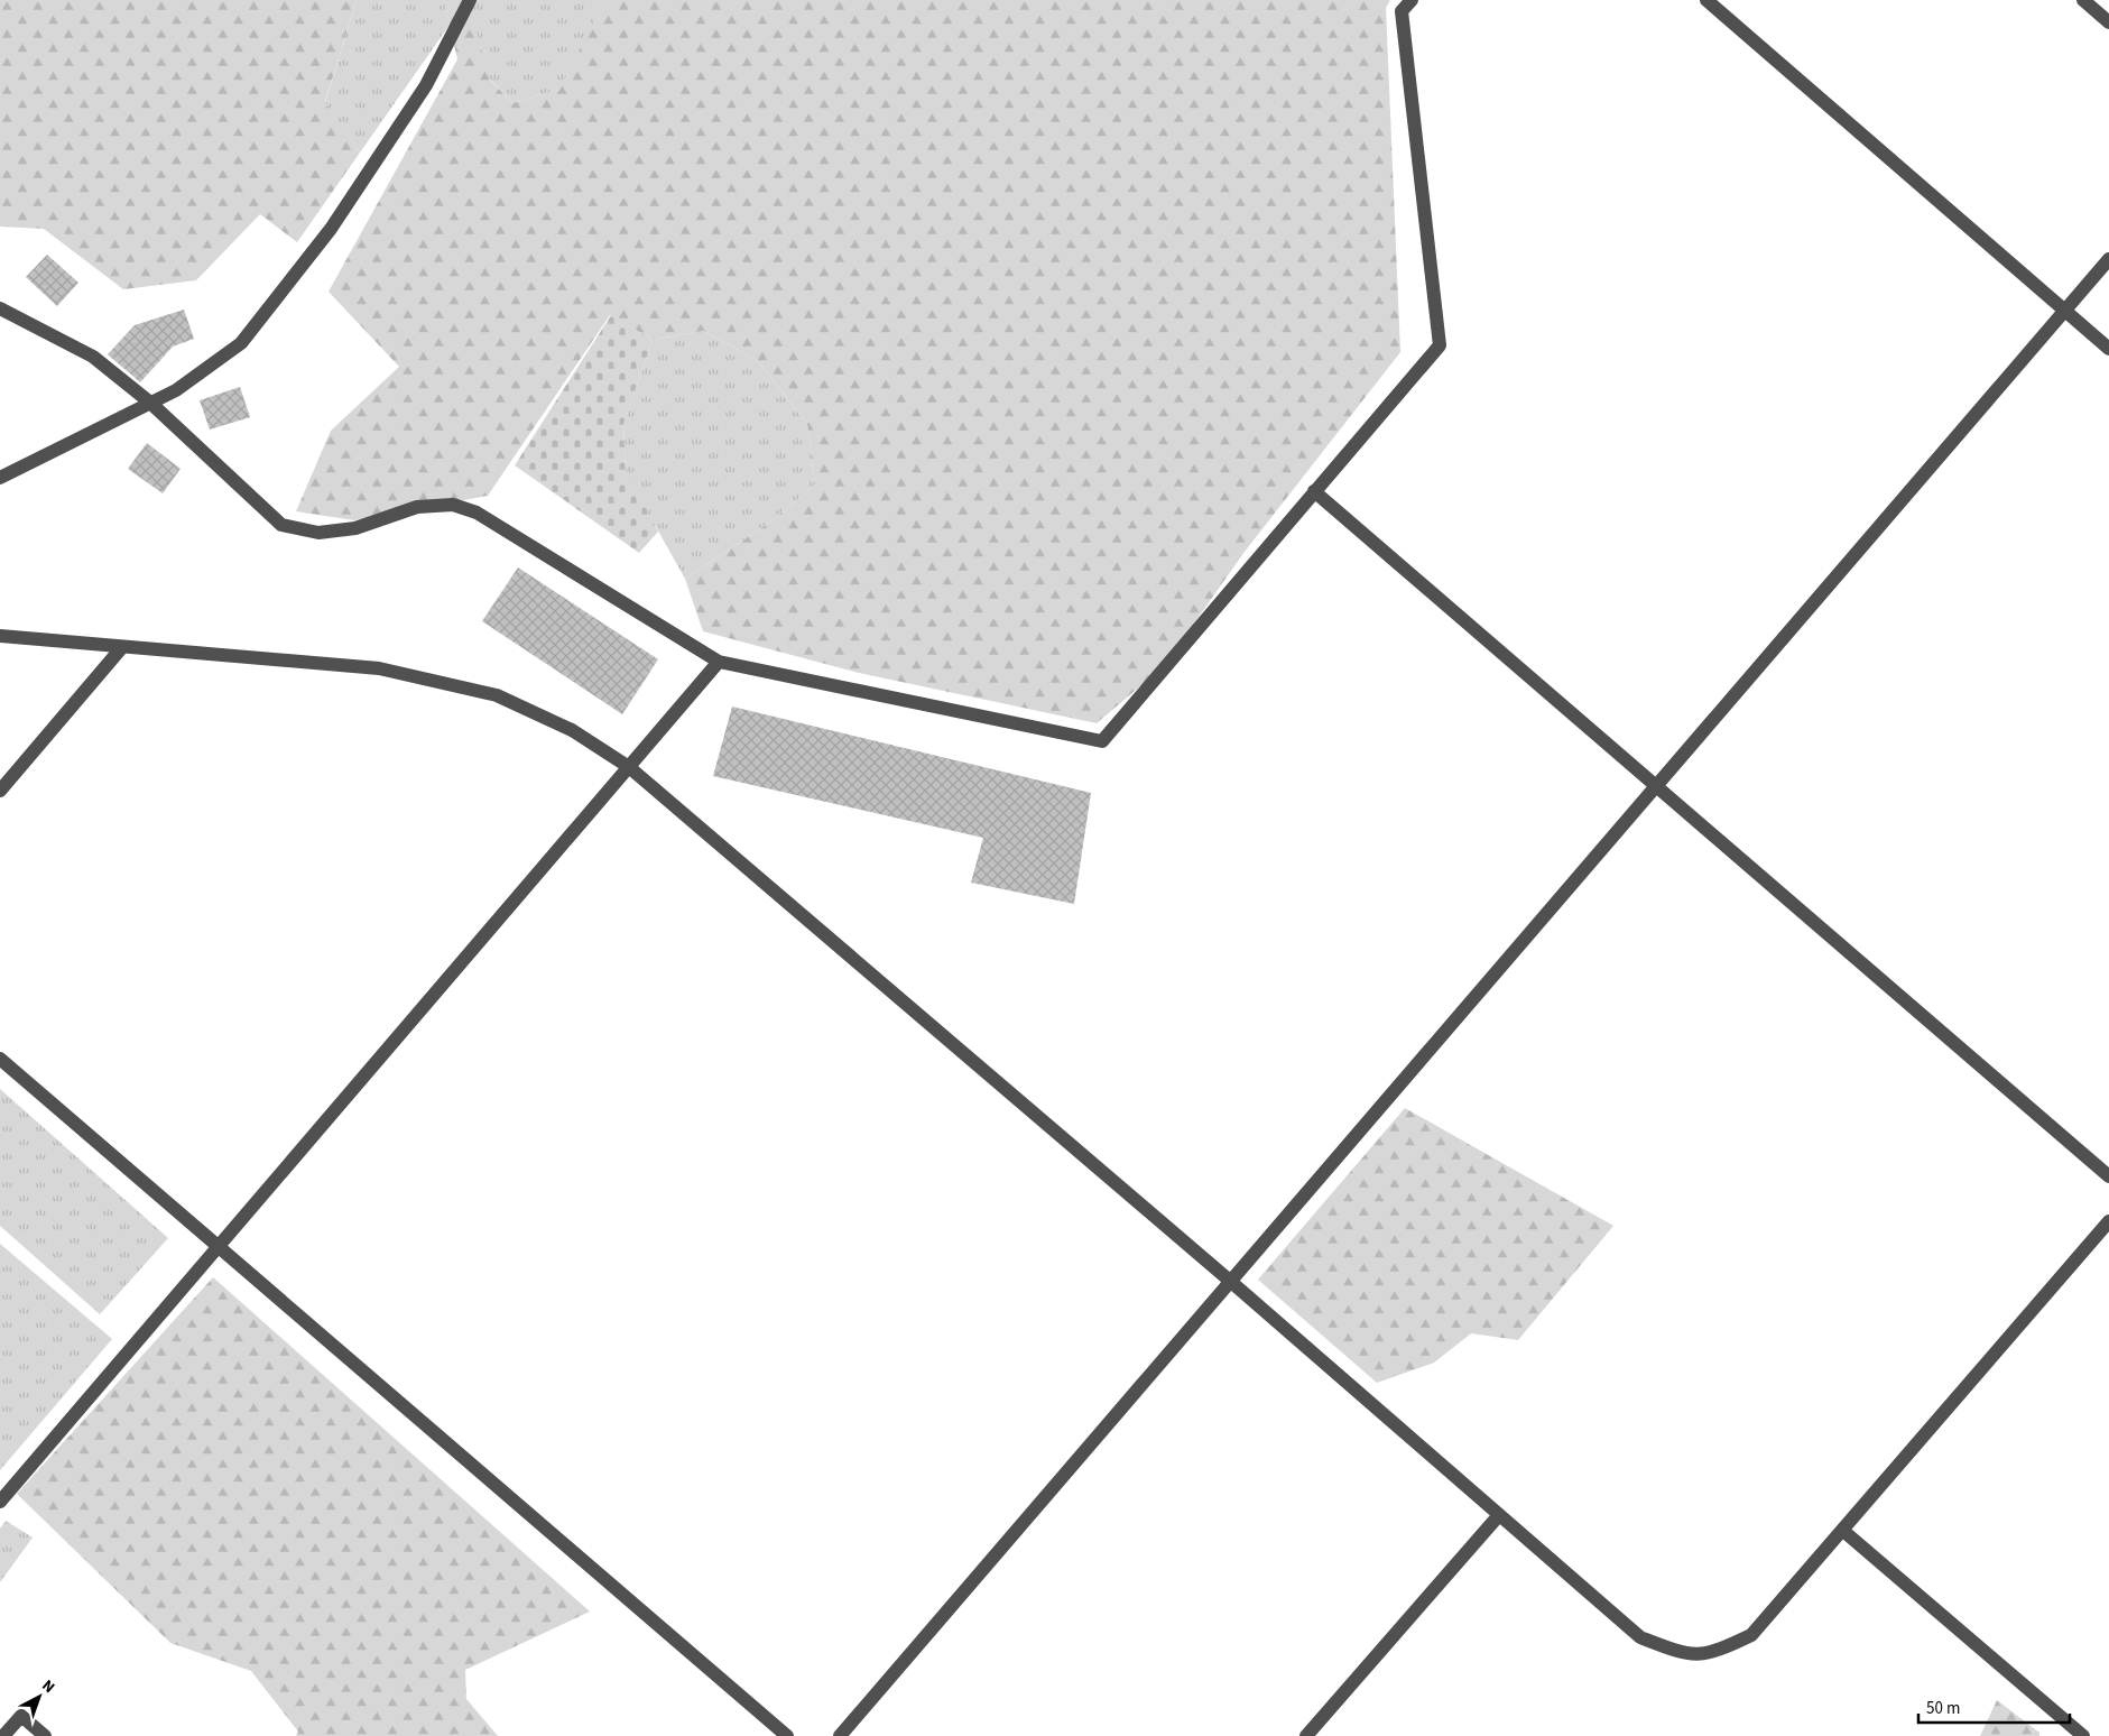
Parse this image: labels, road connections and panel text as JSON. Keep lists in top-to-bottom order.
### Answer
{
  "scale_bar": "50 m",
  "north": "top right"
}
